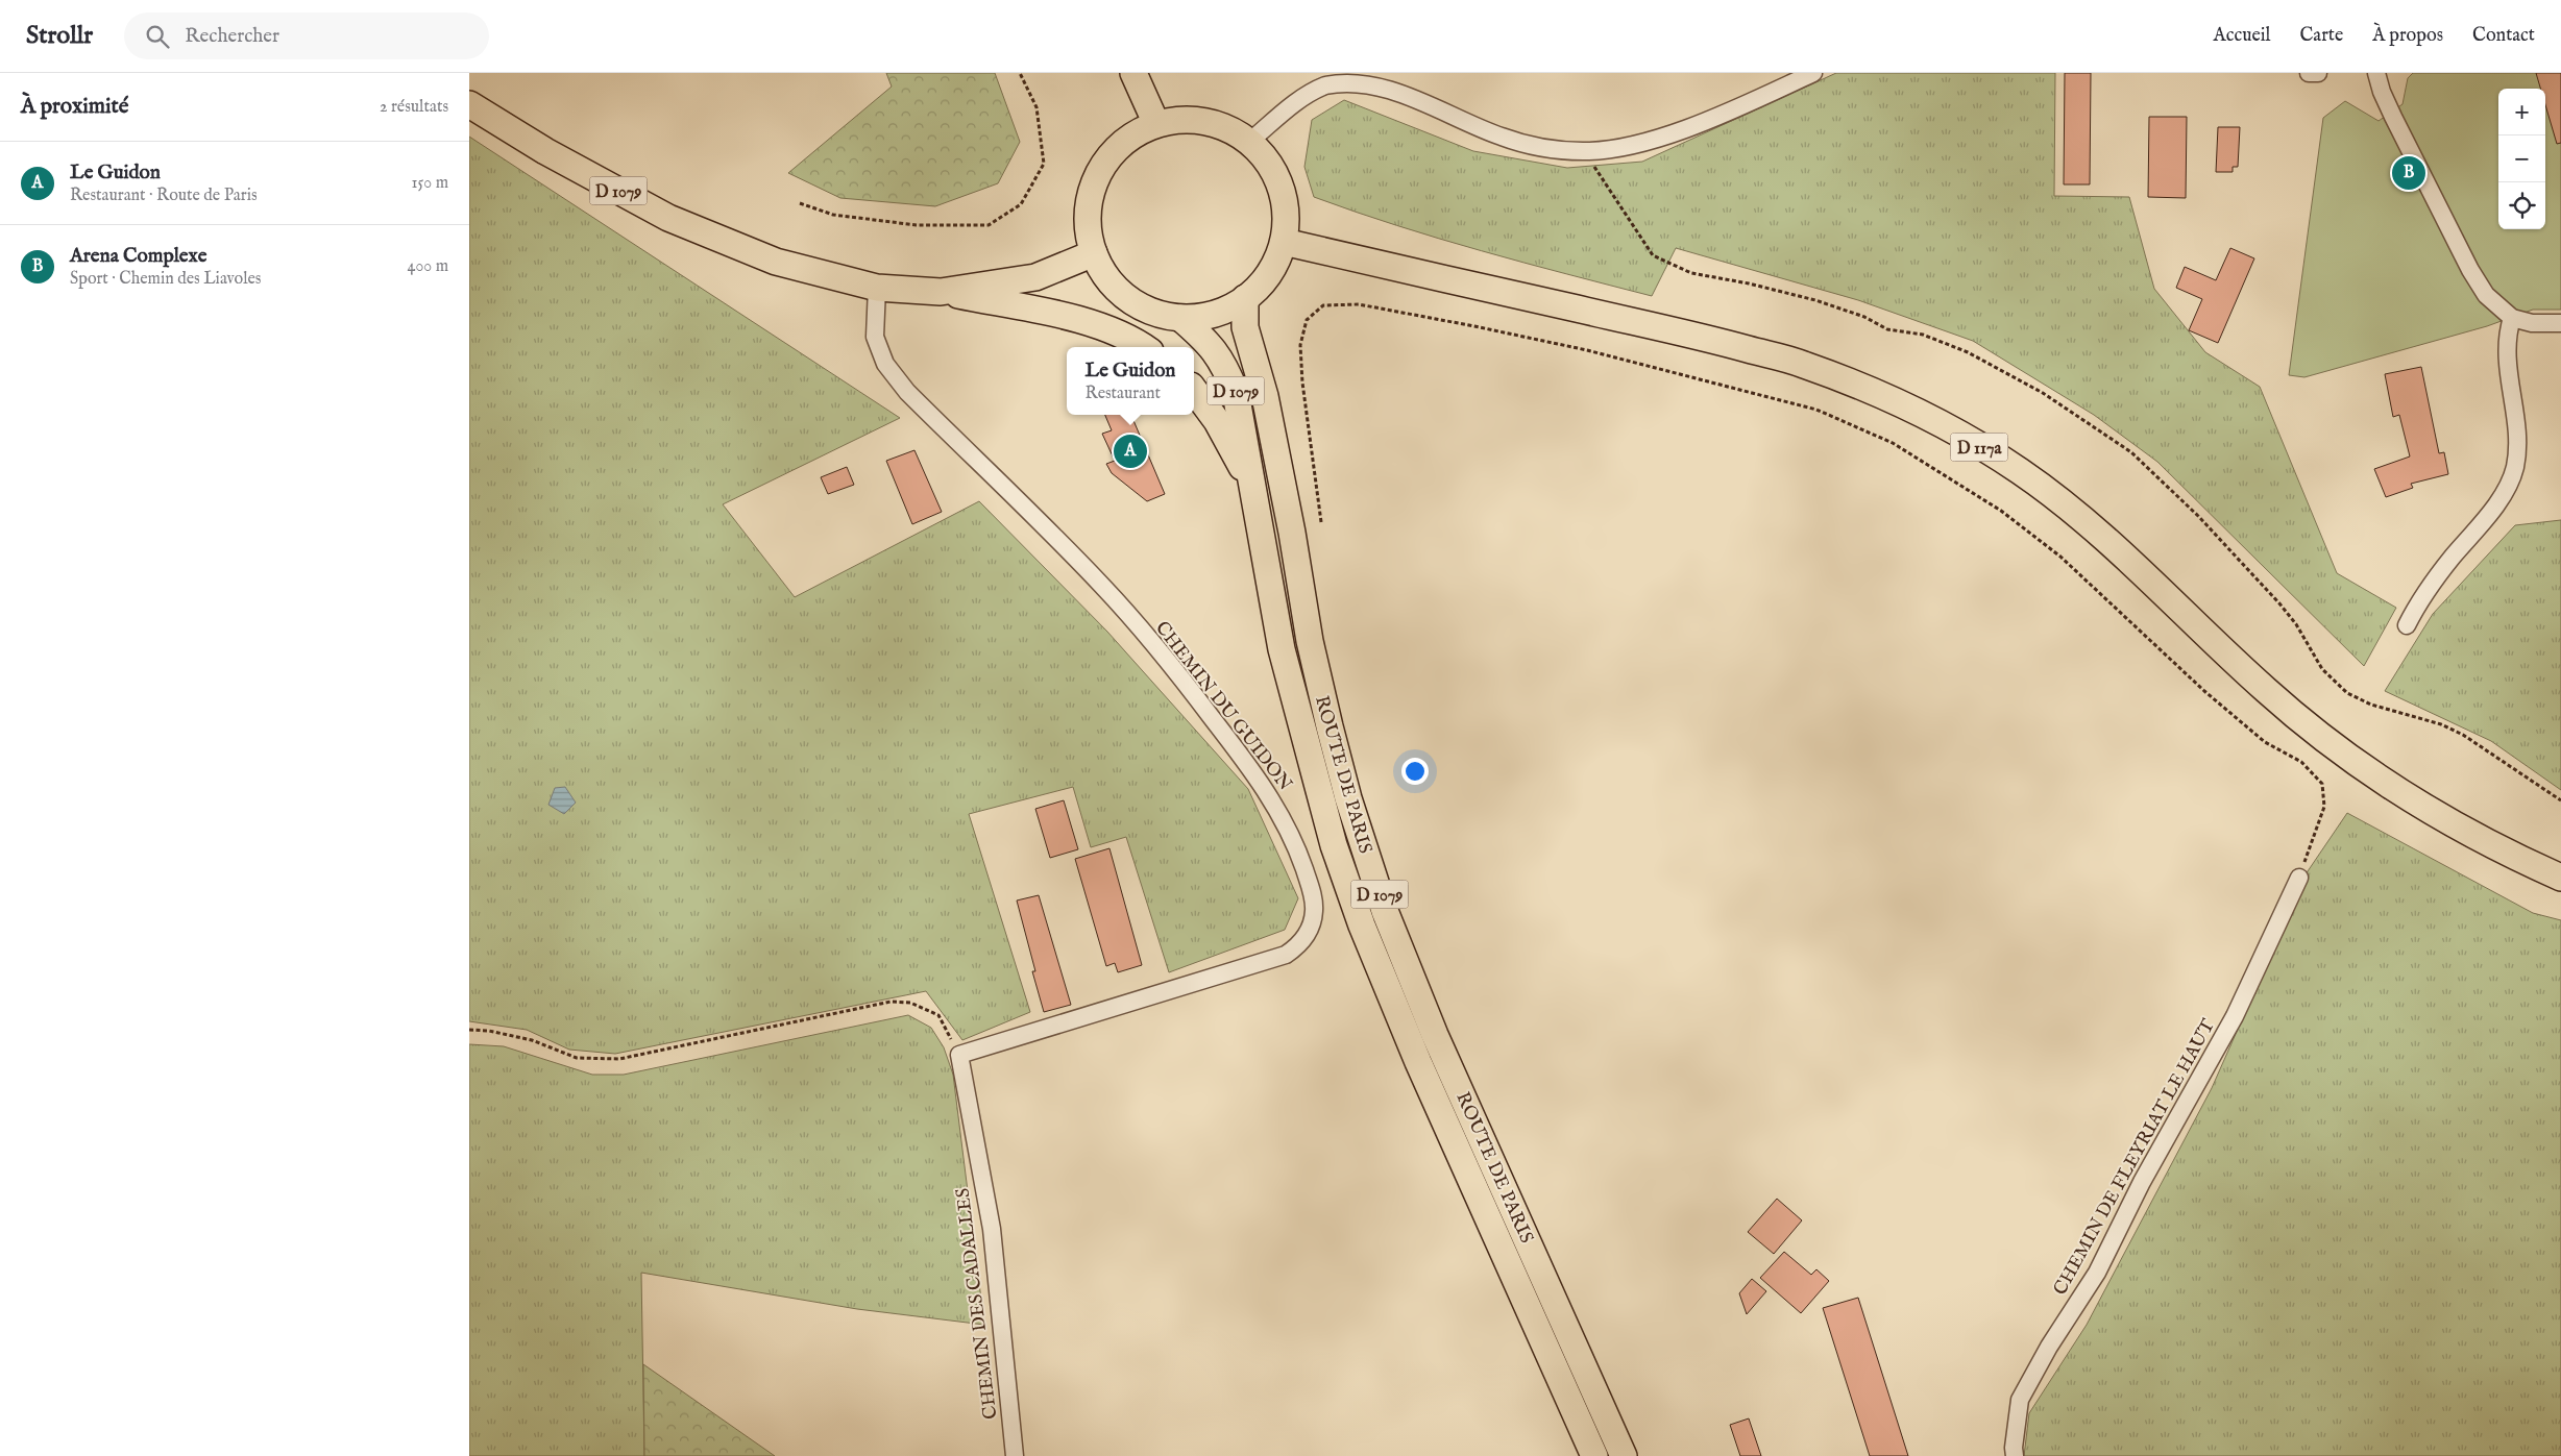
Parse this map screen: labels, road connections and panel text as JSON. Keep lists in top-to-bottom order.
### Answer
{
  "streets": {
    "main road": ["D 1079", "D 117a", "ROUTE DE PARIS"],
    "street": ["CHEMIN DU GUIDON", "CHEMIN DE FLEYRIAT LE HAUT", "CHEMIN DES CADALLES"]
  },
  "crossings": [
    ["D 1079", "CHEMIN DU GUIDON"],
    ["CHEMIN DU GUIDON", "CHEMIN DES CADALLES"]
  ],
  "page": {
    "header": "Strollr",
    "search": "Rechercher",
    "nav": [
      "Accueil",
      "Carte",
      "À propos",
      "Contact"
    ],
    "heading": ["À proximité", "2 résultats"],
    "map_buttons": ["+", "−"],
    "list": [
      {
        "mark": "A",
        "name": "Le Guidon",
        "note": "Restaurant · Route de Paris",
        "value": "150 m"
      },
      {
        "mark": "B",
        "name": "Arena Complexe",
        "note": "Sport · Chemin des Liavoles",
        "value": "400 m"
      }
    ],
    "pins": ["B", "A"],
    "popup": ["Le Guidon", "Restaurant"]
  }
}
